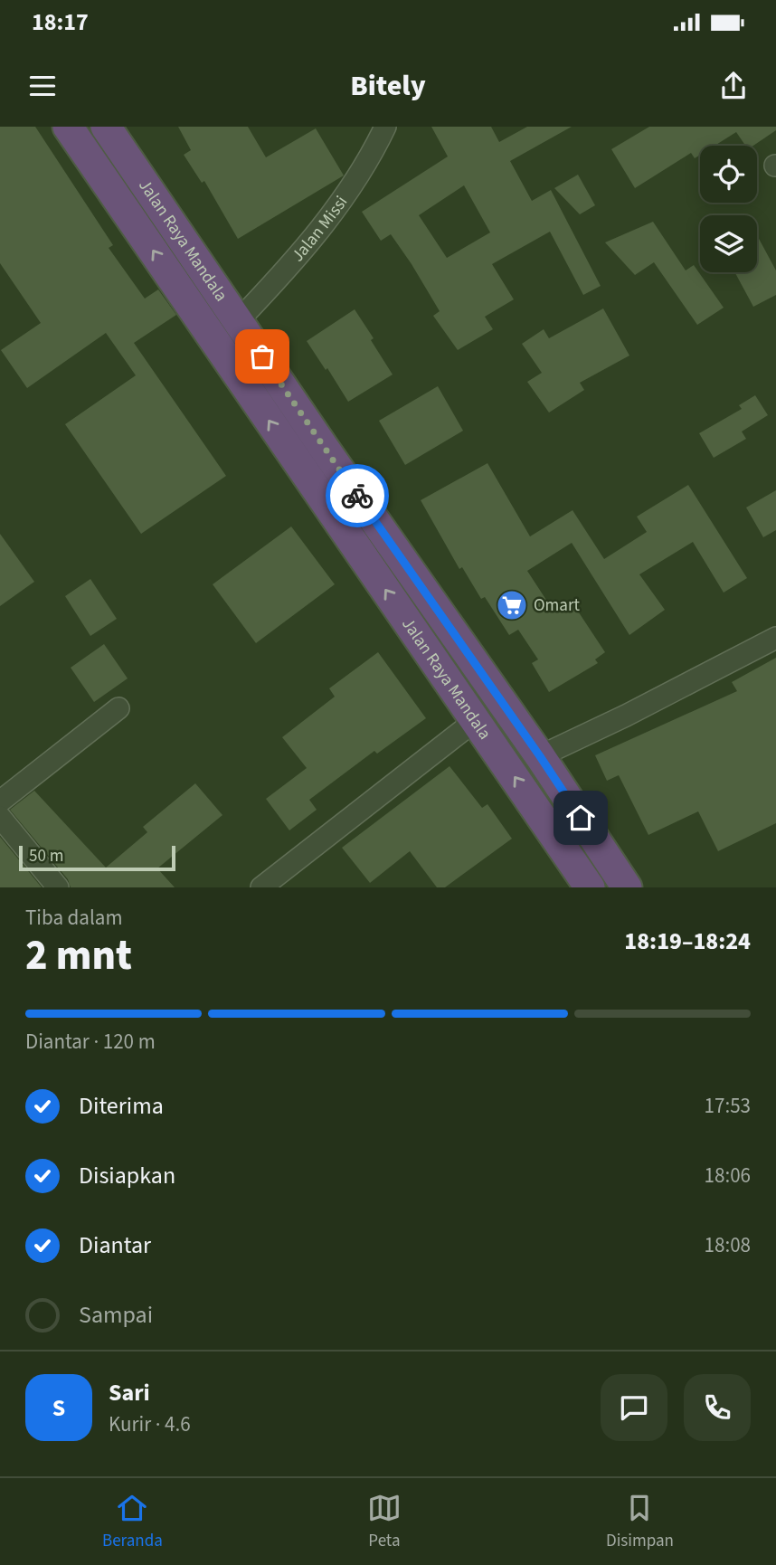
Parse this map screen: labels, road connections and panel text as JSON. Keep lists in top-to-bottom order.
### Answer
{
  "streets": {
    "highway": ["Jalan Raya Mandala"],
    "street": ["Jalan Missi"]
  },
  "crossings": [
    ["Jalan Missi", "Jalan Raya Mandala"]
  ],
  "places": {
    "supermarket": ["Omart"]
  },
  "scale_bar": "50 m",
  "page": {
    "status": "18:17",
    "header": "Bitely",
    "scale": "50 m",
    "heading": ["2 mnt", "Tiba dalam", "18:19–18:24"],
    "panel": ["Sari", "Kurir · 4.6"],
    "bar": "Diantar · 120 m",
    "list": [
      ["Diterima", "17:53"],
      ["Disiapkan", "18:06"],
      ["Diantar", "18:08"],
      "Sampai"
    ],
    "round": "S",
    "tabs": ["Beranda", "Peta", "Disimpan"]
  }
}
